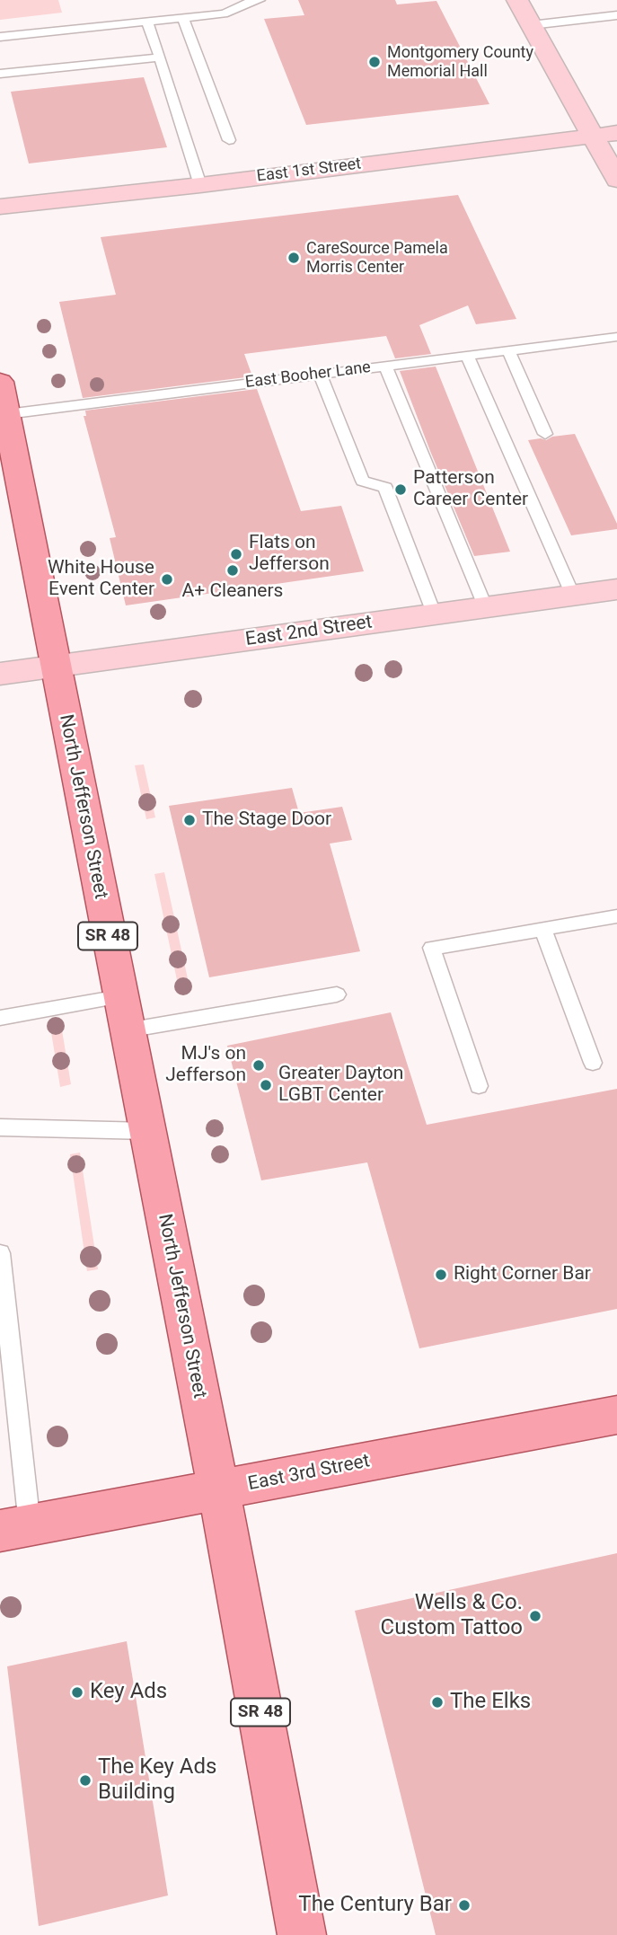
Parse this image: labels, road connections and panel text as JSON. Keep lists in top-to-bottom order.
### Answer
{
  "streets": {
    "main road": [
      "East 1st Street",
      "East 2nd Street",
      "North Jefferson Street",
      "SR 48",
      "East 3rd Street"
    ],
    "lane": ["East Booher Lane"]
  },
  "crossings": [
    ["East Booher Lane", "North Jefferson Street"],
    ["East 2nd Street", "North Jefferson Street"],
    ["North Jefferson Street", "SR 48"],
    ["North Jefferson Street", "East 3rd Street"],
    ["SR 48", "East 3rd Street"]
  ],
  "places": [
    "Montgomery County Memorial Hall",
    "CareSource Pamela Morris Center",
    "Patterson Career Center",
    "Flats on Jefferson",
    "A+ Cleaners",
    "White House Event Center",
    "The Stage Door",
    "MJ's on Jefferson",
    "Greater Dayton LGBT Center",
    "Right Corner Bar",
    "Wells & Co. Custom Tattoo",
    "Key Ads",
    "The Elks",
    "The Key Ads Building",
    "The Century Bar"
  ]
}
